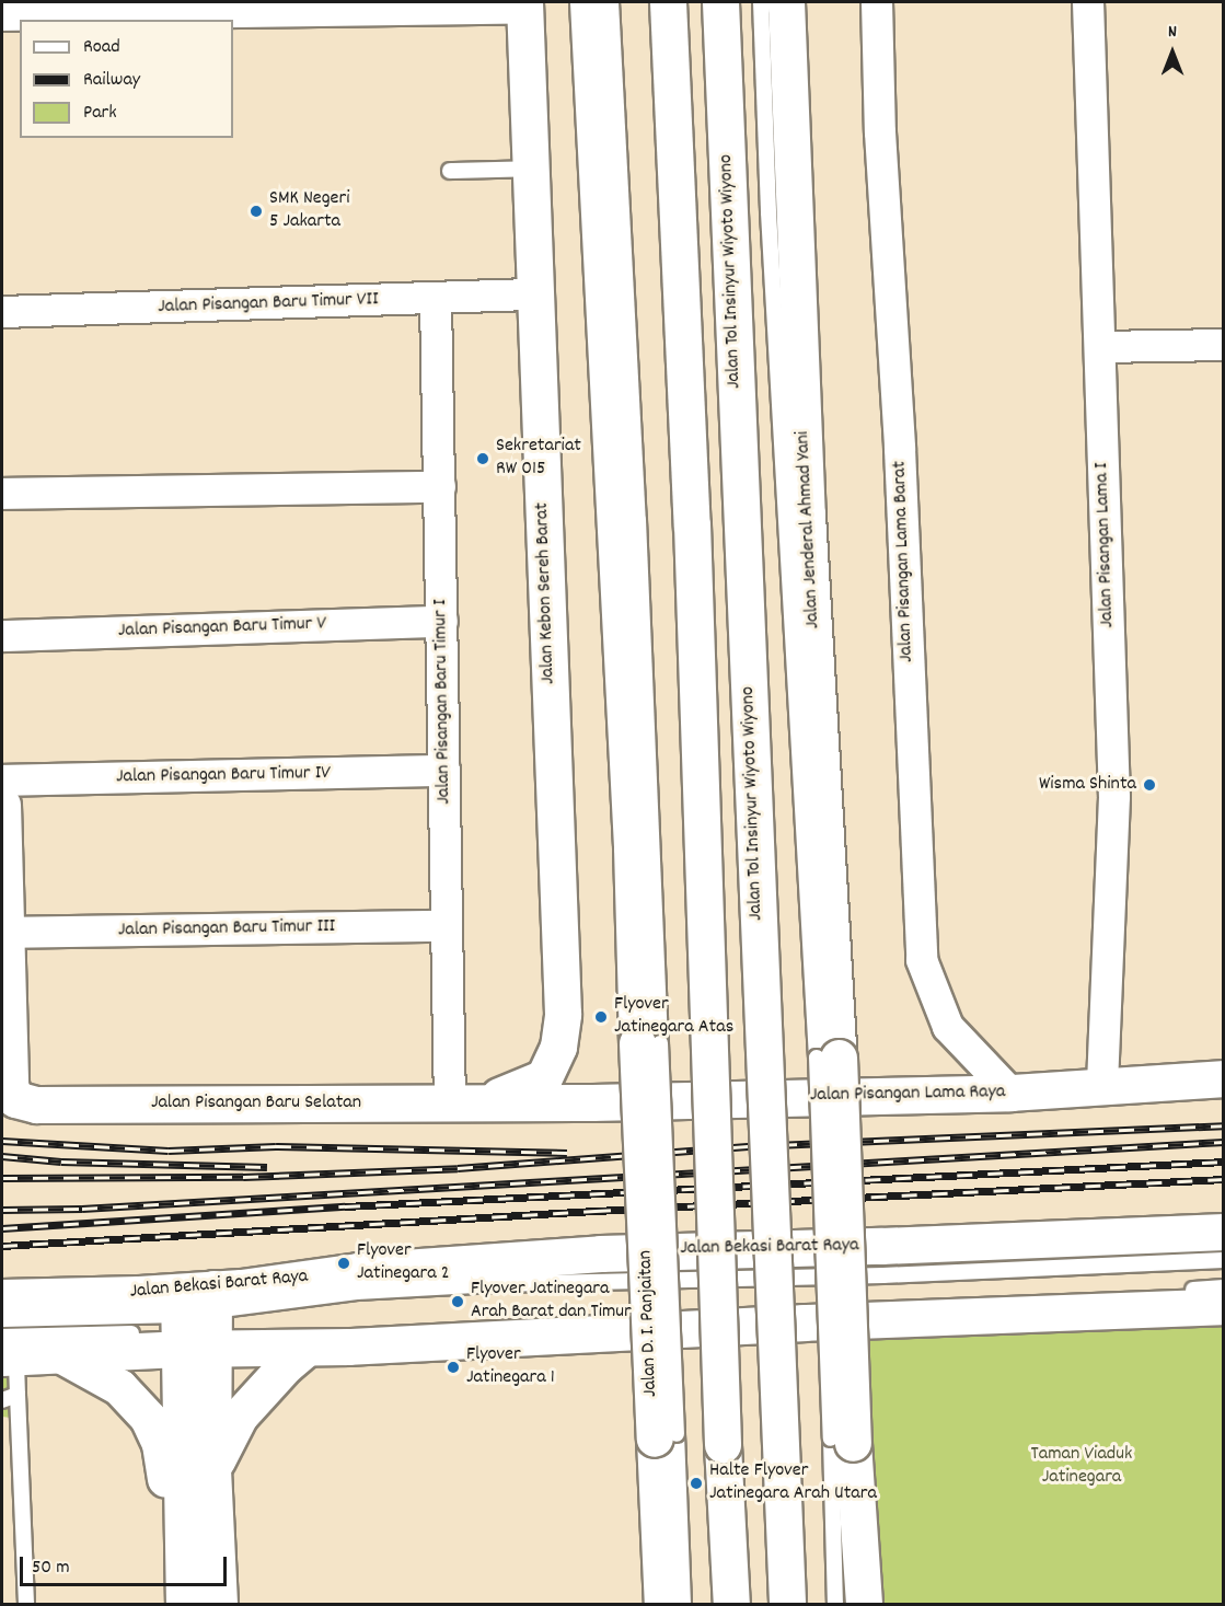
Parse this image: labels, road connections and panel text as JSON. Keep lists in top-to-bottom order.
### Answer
{
  "streets": {
    "main road": [
      "Jalan Tol Insinyur Wiyoto Wiyono",
      "Jalan Jenderal Ahmad Yani",
      "Jalan Kebon Sereh Barat",
      "Jalan Pisangan Lama Raya",
      "Jalan Pisangan Baru Selatan",
      "Jalan Bekasi Barat Raya",
      "Jalan D. I. Panjaitan"
    ],
    "street": [
      "Jalan Pisangan Baru Timur VII",
      "Jalan Pisangan Lama I",
      "Jalan Pisangan Lama Barat",
      "Jalan Pisangan Baru Timur V",
      "Jalan Pisangan Baru Timur I",
      "Jalan Pisangan Baru Timur IV",
      "Jalan Pisangan Baru Timur III"
    ]
  },
  "crossings": [
    ["Jalan Pisangan Baru Timur VII", "Jalan Kebon Sereh Barat"],
    ["Jalan Pisangan Baru Timur VII", "Jalan Pisangan Baru Timur I"],
    ["Jalan Pisangan Lama I", "Jalan Pisangan Lama Raya"],
    ["Jalan Pisangan Lama Barat", "Jalan Pisangan Lama Raya"],
    ["Jalan Kebon Sereh Barat", "Jalan Pisangan Baru Timur I"],
    ["Jalan Kebon Sereh Barat", "Jalan Pisangan Baru Selatan"],
    ["Jalan Pisangan Baru Timur V", "Jalan Pisangan Baru Timur I"],
    ["Jalan Pisangan Baru Timur I", "Jalan Pisangan Baru Timur IV"],
    ["Jalan Pisangan Baru Timur I", "Jalan Pisangan Baru Timur III"],
    ["Jalan Pisangan Baru Timur I", "Jalan Pisangan Baru Selatan"],
    ["Jalan Pisangan Baru Timur III", "Jalan Pisangan Baru Selatan"],
    ["Jalan Pisangan Lama Raya", "Jalan Pisangan Baru Selatan"]
  ],
  "parks": ["Taman Viaduk Jatinegara"],
  "places": [
    "SMK Negeri 5 Jakarta",
    "Sekretariat RW 015",
    "Wisma Shinta",
    "Flyover Jatinegara Atas",
    "Flyover Jatinegara 2",
    "Flyover Jatinegara Arah Barat dan Timur",
    "Flyover Jatinegara 1",
    "Halte Flyover Jatinegara Arah Utara"
  ],
  "legend": ["Road", "Railway", "Park"],
  "scale_bar": "50 m",
  "north": "top"
}
